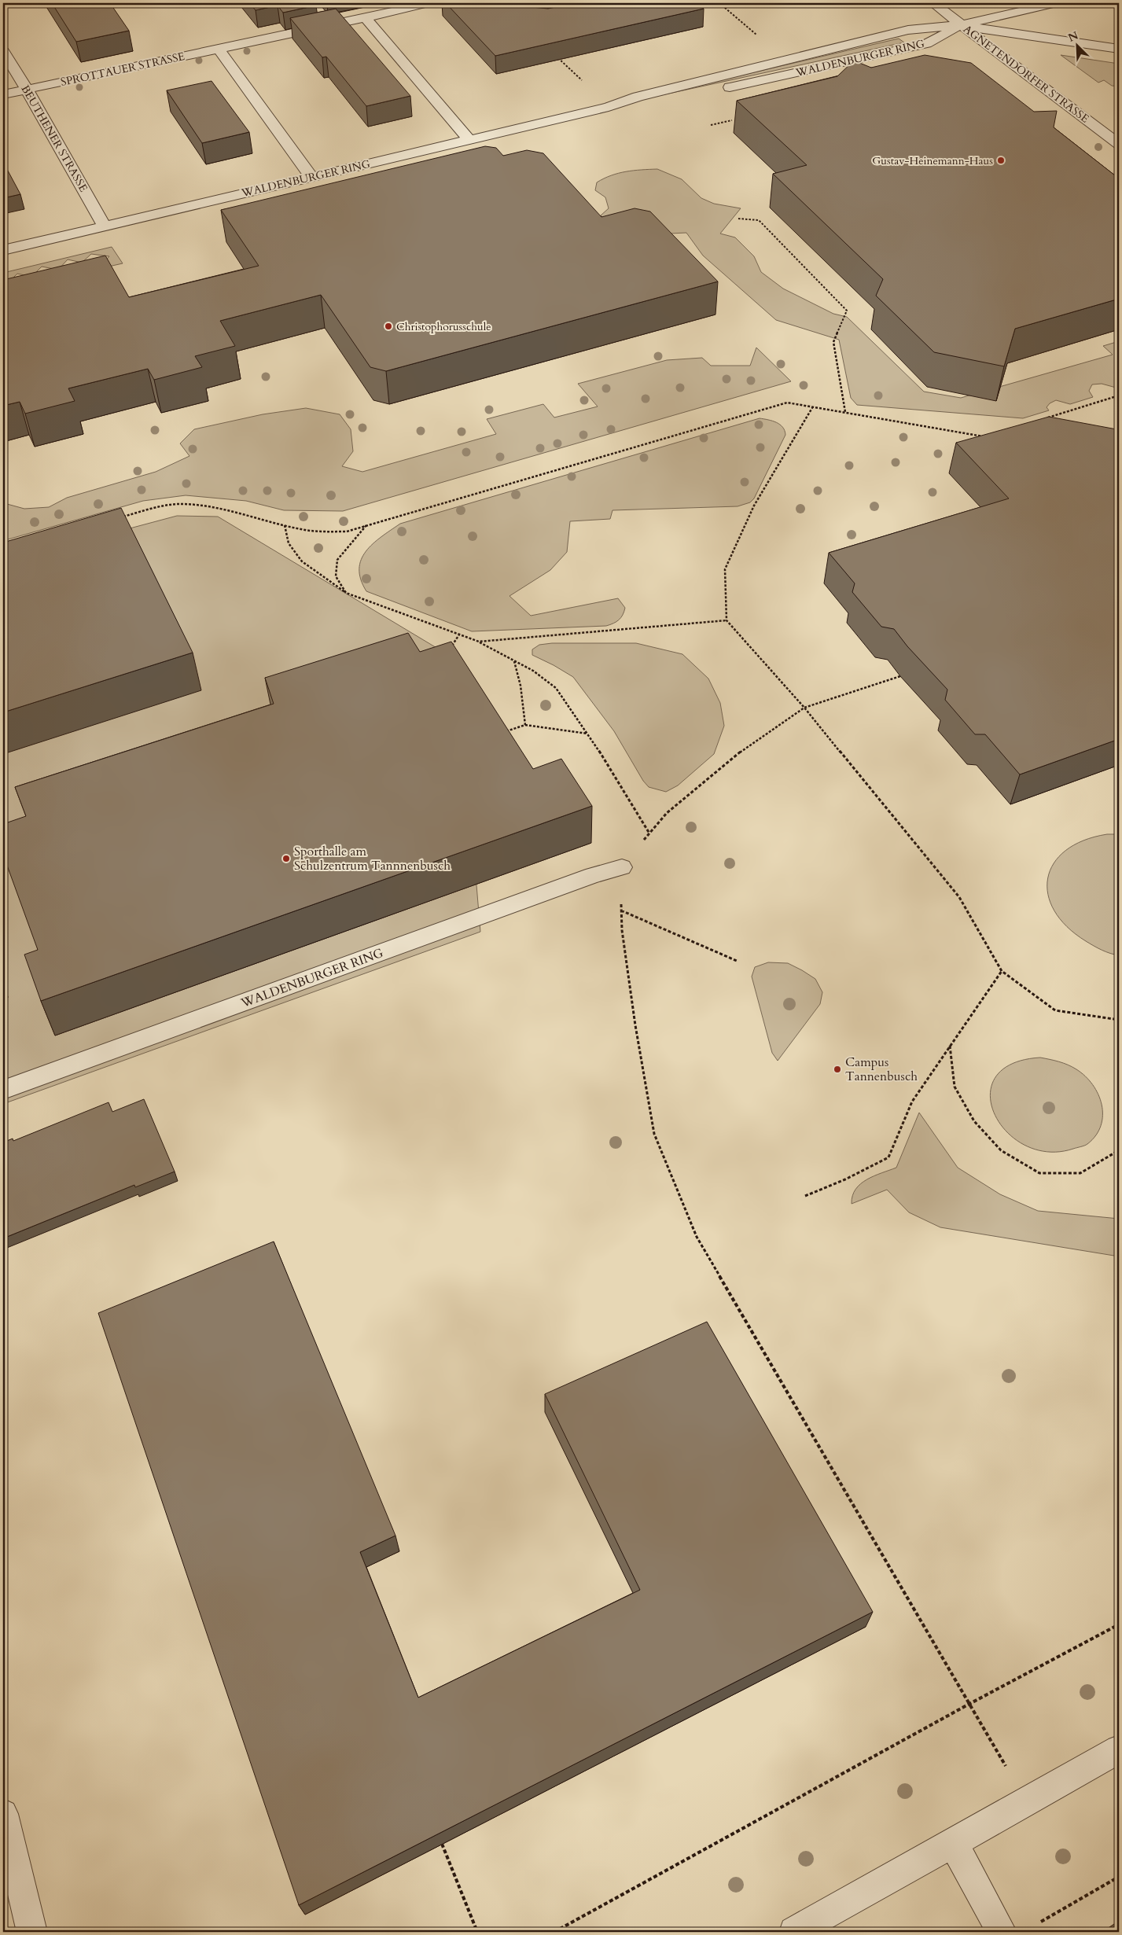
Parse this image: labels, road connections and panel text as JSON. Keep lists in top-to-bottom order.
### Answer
{
  "streets": {
    "street": [
      "WALDENBURGER RING",
      "SPROTTAUER STRASSE",
      "AGNETENDORFER STRASSE",
      "BEUTHENER STRASSE"
    ]
  },
  "crossings": [
    ["WALDENBURGER RING", "AGNETENDORFER STRASSE"],
    ["WALDENBURGER RING", "BEUTHENER STRASSE"],
    ["SPROTTAUER STRASSE", "BEUTHENER STRASSE"]
  ],
  "places": [
    "Gustav-Heinemann-Haus",
    "Christophorusschule",
    "Sporthalle am Schulzentrum Tannnenbusch",
    "Campus Tannenbusch"
  ],
  "north": "top left"
}
